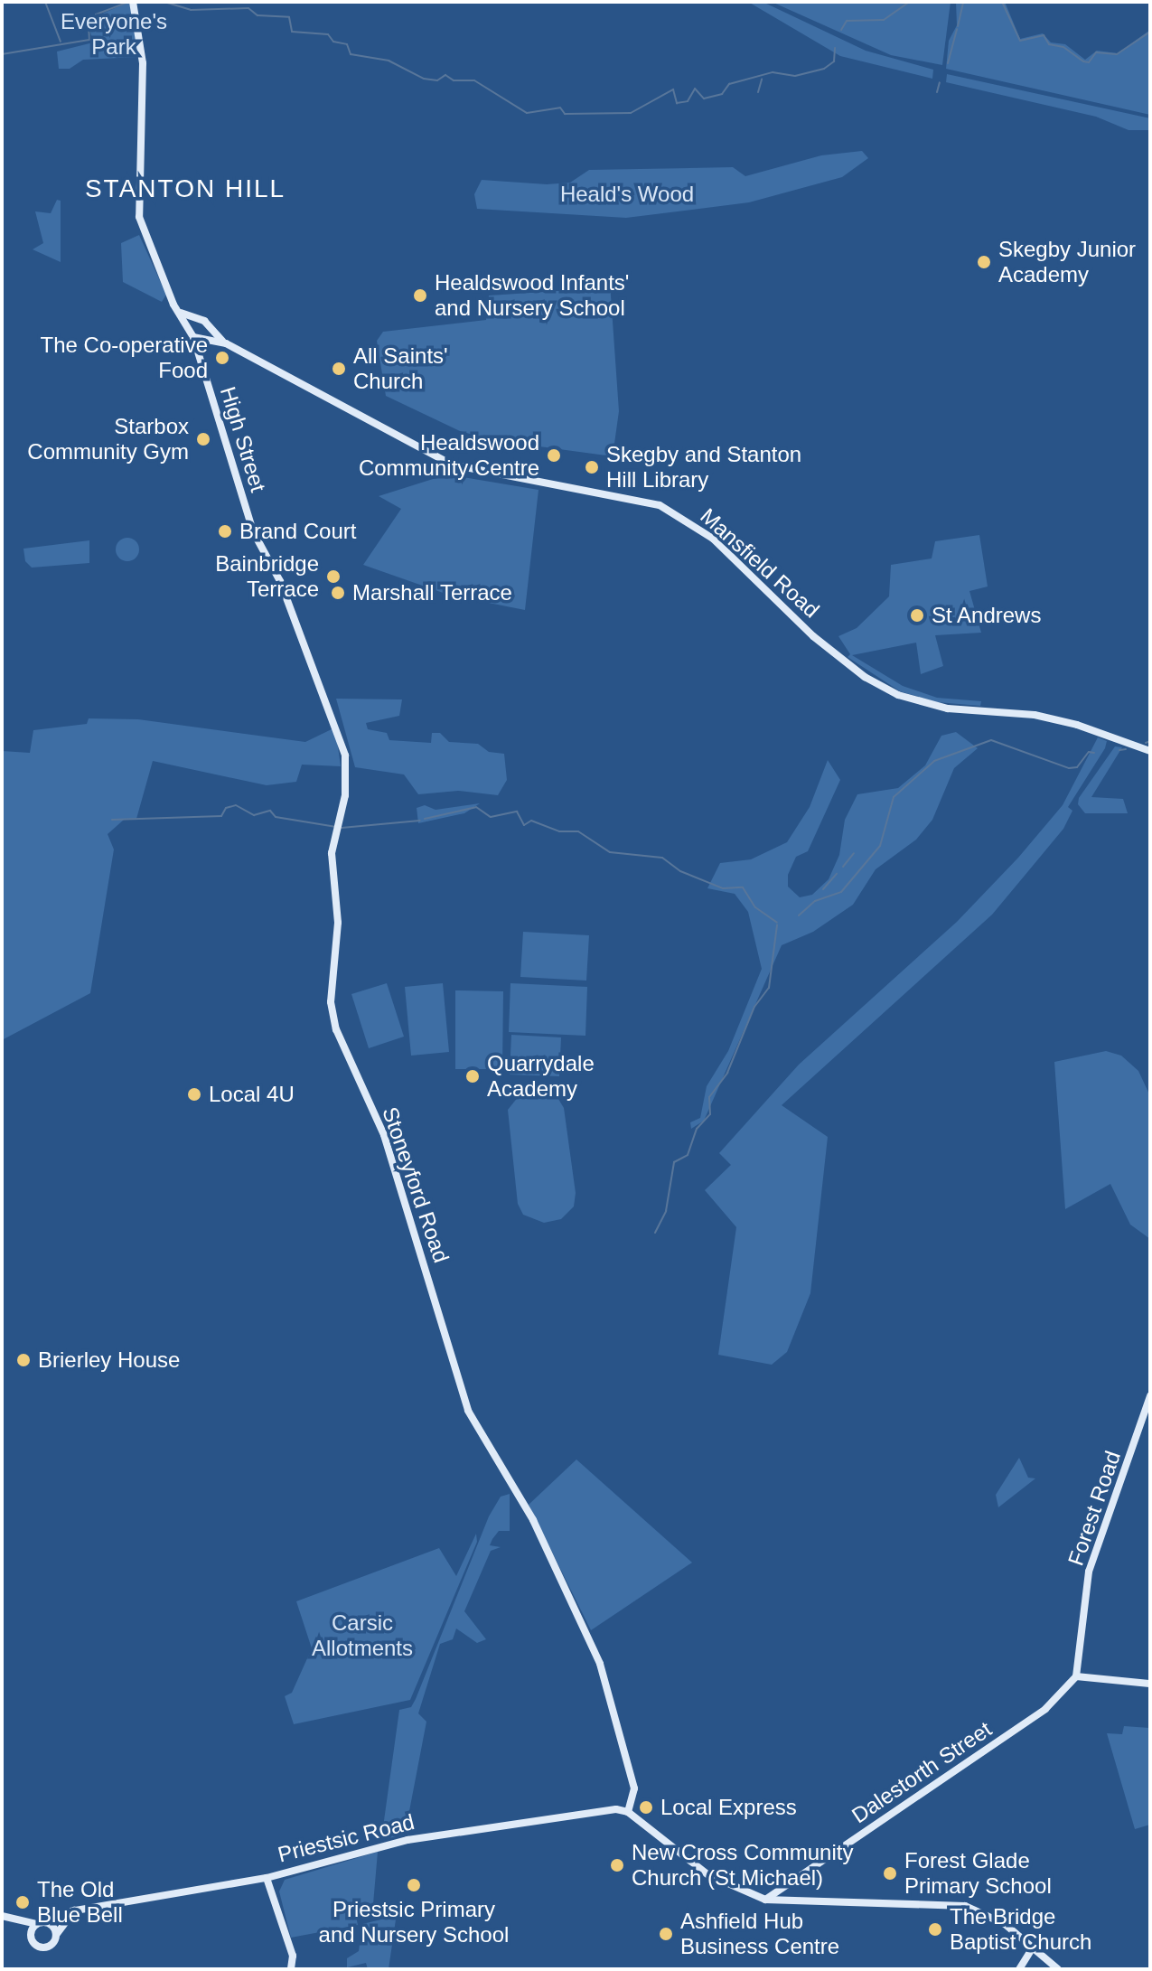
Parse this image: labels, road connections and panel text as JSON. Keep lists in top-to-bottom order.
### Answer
{
  "streets": {
    "main road": [
      "High Street",
      "Mansfield Road",
      "Stoneyford Road",
      "Forest Road",
      "Dalestorth Street",
      "Priestsic Road"
    ]
  },
  "crossings": [
    ["High Street", "Mansfield Road"],
    ["High Street", "Stoneyford Road"],
    ["Stoneyford Road", "Priestsic Road"],
    ["Forest Road", "Dalestorth Street"]
  ],
  "districts": ["STANTON HILL"],
  "parks": ["Everyone's Park", "Heald's Wood", "Carsic Allotments"],
  "places": [
    "Skegby Junior Academy",
    "Healdswood Infants' and Nursery School",
    "The Co-operative Food",
    "All Saints' Church",
    "Starbox Community Gym",
    "Healdswood Community Centre",
    "Skegby and Stanton Hill Library",
    "Brand Court",
    "Bainbridge Terrace",
    "Marshall Terrace",
    "St Andrews",
    "Quarrydale Academy",
    "Local 4U",
    "Brierley House",
    "Local Express",
    "New Cross Community Church (St Michael)",
    "Forest Glade Primary School",
    "Priestsic Primary and Nursery School",
    "The Old Blue Bell",
    "The Bridge Baptist Church",
    "Ashfield Hub Business Centre"
  ]
}
